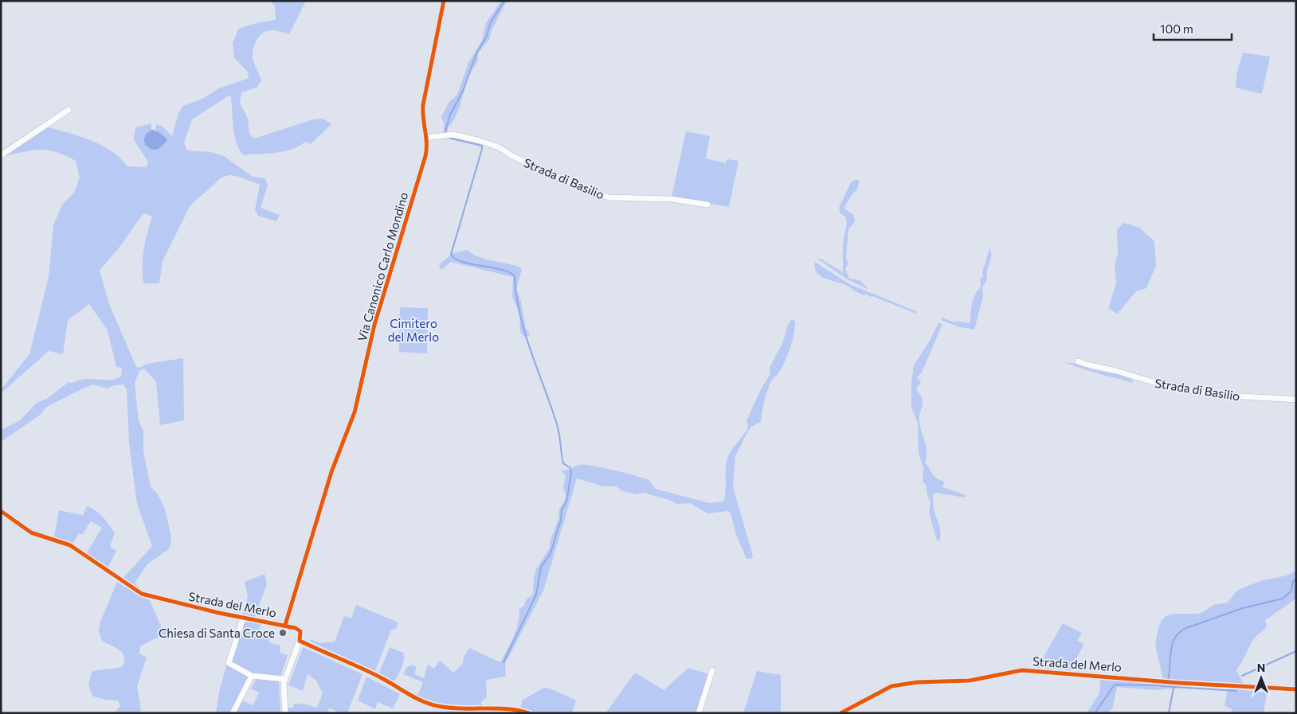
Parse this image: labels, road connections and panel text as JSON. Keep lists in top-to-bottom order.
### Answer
{
  "streets": {
    "street": ["Strada di Basilio", "Via Canonico Carlo Mondino", "Strada del Merlo"]
  },
  "crossings": [
    ["Strada di Basilio", "Via Canonico Carlo Mondino"],
    ["Via Canonico Carlo Mondino", "Strada del Merlo"]
  ],
  "parks": ["Cimitero del Merlo"],
  "places": ["Chiesa di Santa Croce"],
  "scale_bar": "100 m",
  "north": "top"
}
